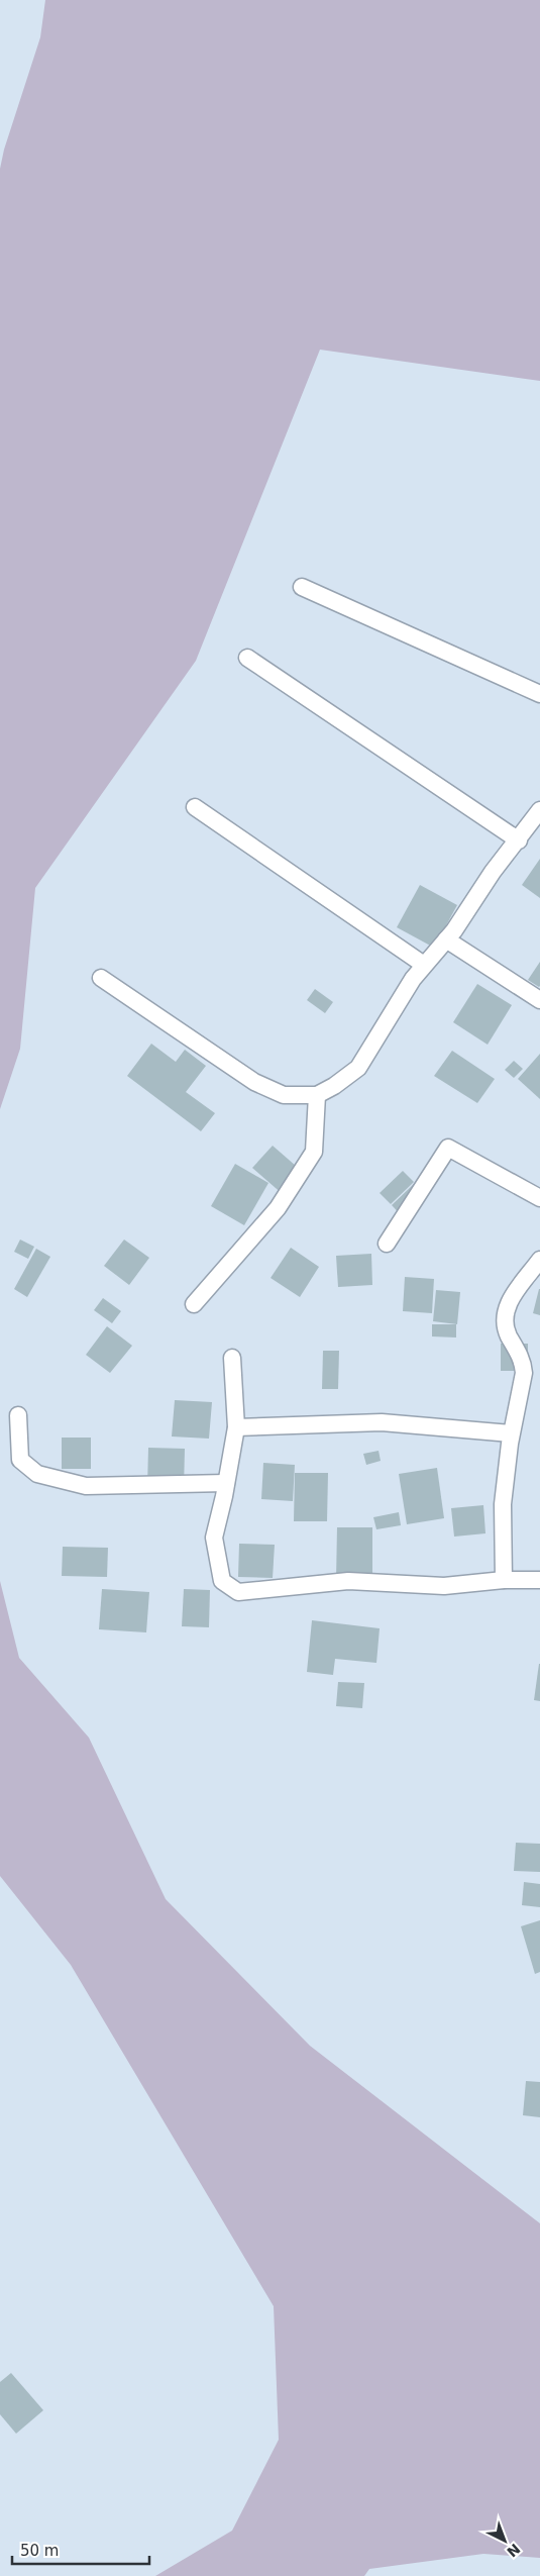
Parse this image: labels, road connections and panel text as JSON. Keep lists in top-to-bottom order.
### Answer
{
  "scale_bar": "50 m",
  "north": "bottom right"
}
